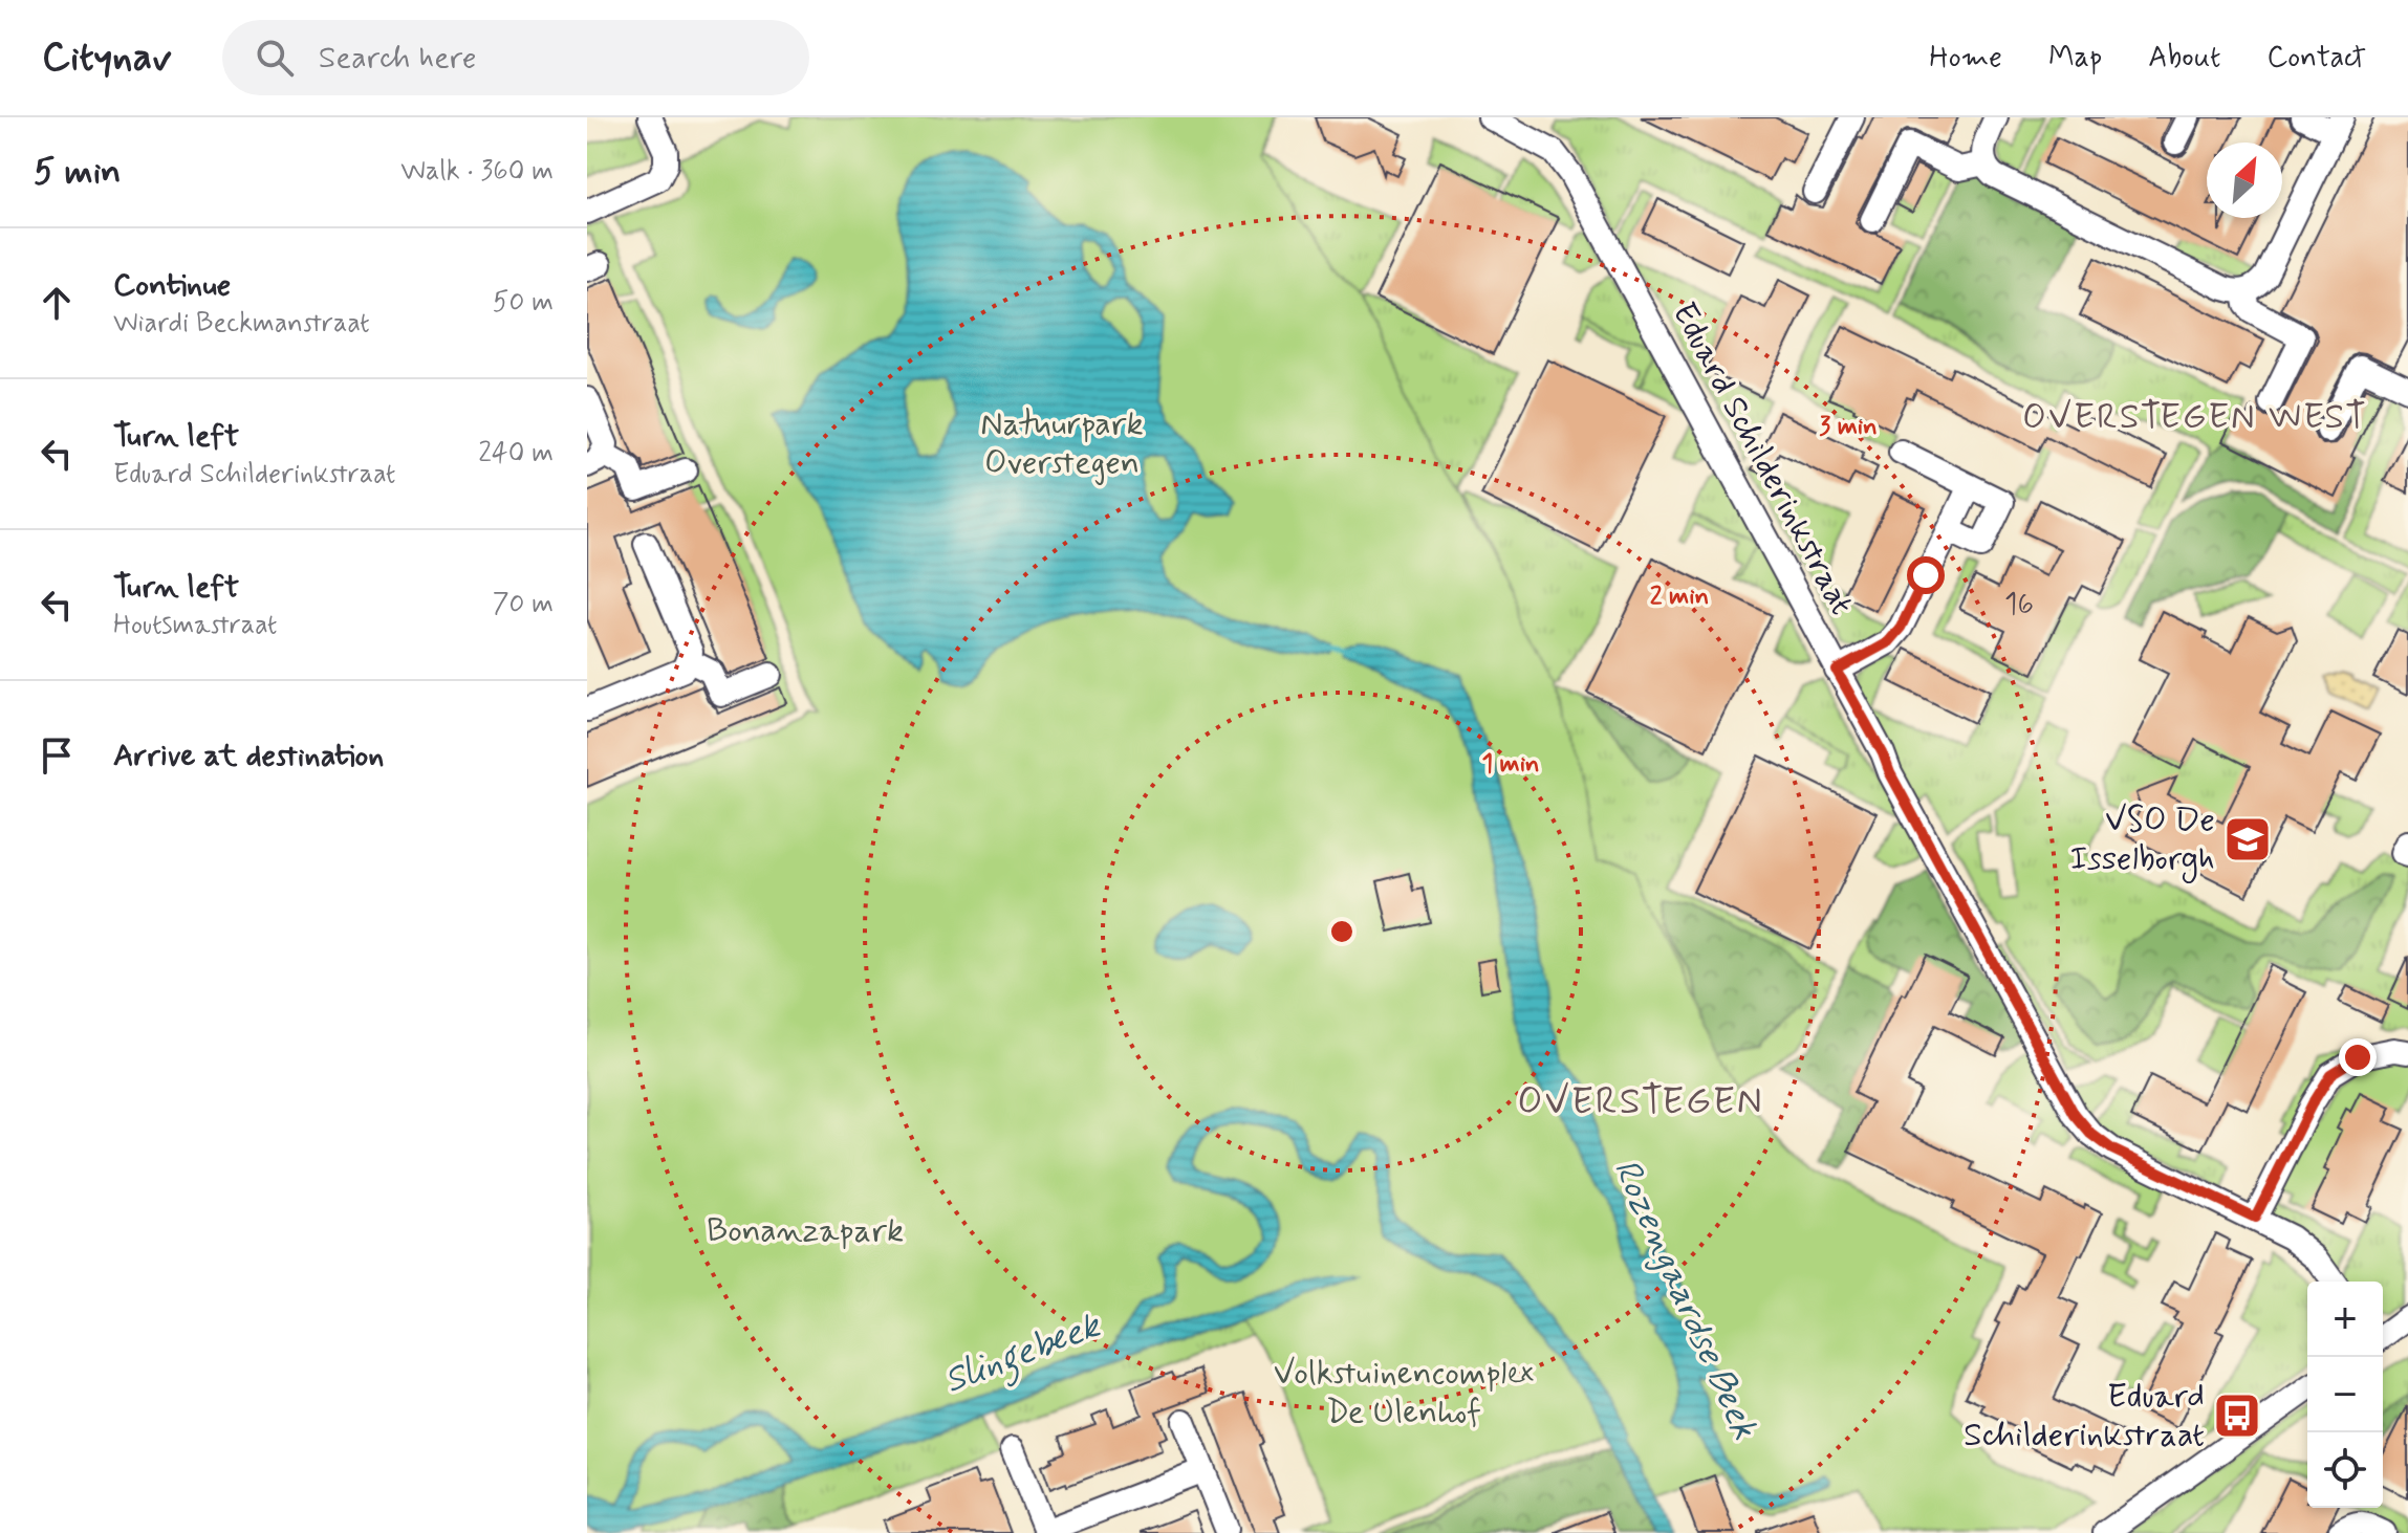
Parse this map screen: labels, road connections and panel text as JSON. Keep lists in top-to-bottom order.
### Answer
{
  "streets": {
    "street": ["Eduard Schilderinkstraat"]
  },
  "districts": ["OVERSTEGEN WEST", "OVERSTEGEN"],
  "water": ["Rozengaardse Beek", "Slingebeek"],
  "parks": ["Natuurpark Overstegen", "Bonanzapark", "Volkstuinencomplex De Ulenhof"],
  "places": {
    "school or university": ["VSO De Isselborgh"],
    "bus stop": ["Eduard Schilderinkstraat"]
  },
  "house_numbers": ["16"],
  "north": "top right",
  "page": {
    "header": "Citynav",
    "search": "Search here",
    "nav": [
      "Home",
      "Map",
      "About",
      "Contact"
    ],
    "heading": ["5 min", "Walk · 360 m"],
    "list": [
      ["Continue", "Wiardi Beckmanstraat", "50 m"],
      ["Turn left", "Eduard Schilderinkstraat", "240 m"],
      ["Turn left", "Houtsmastraat", "70 m"],
      "Arrive at destination"
    ],
    "map_buttons": ["+", "−"]
  },
  "rings": ["3 min", "2 min", "1 min"]
}
